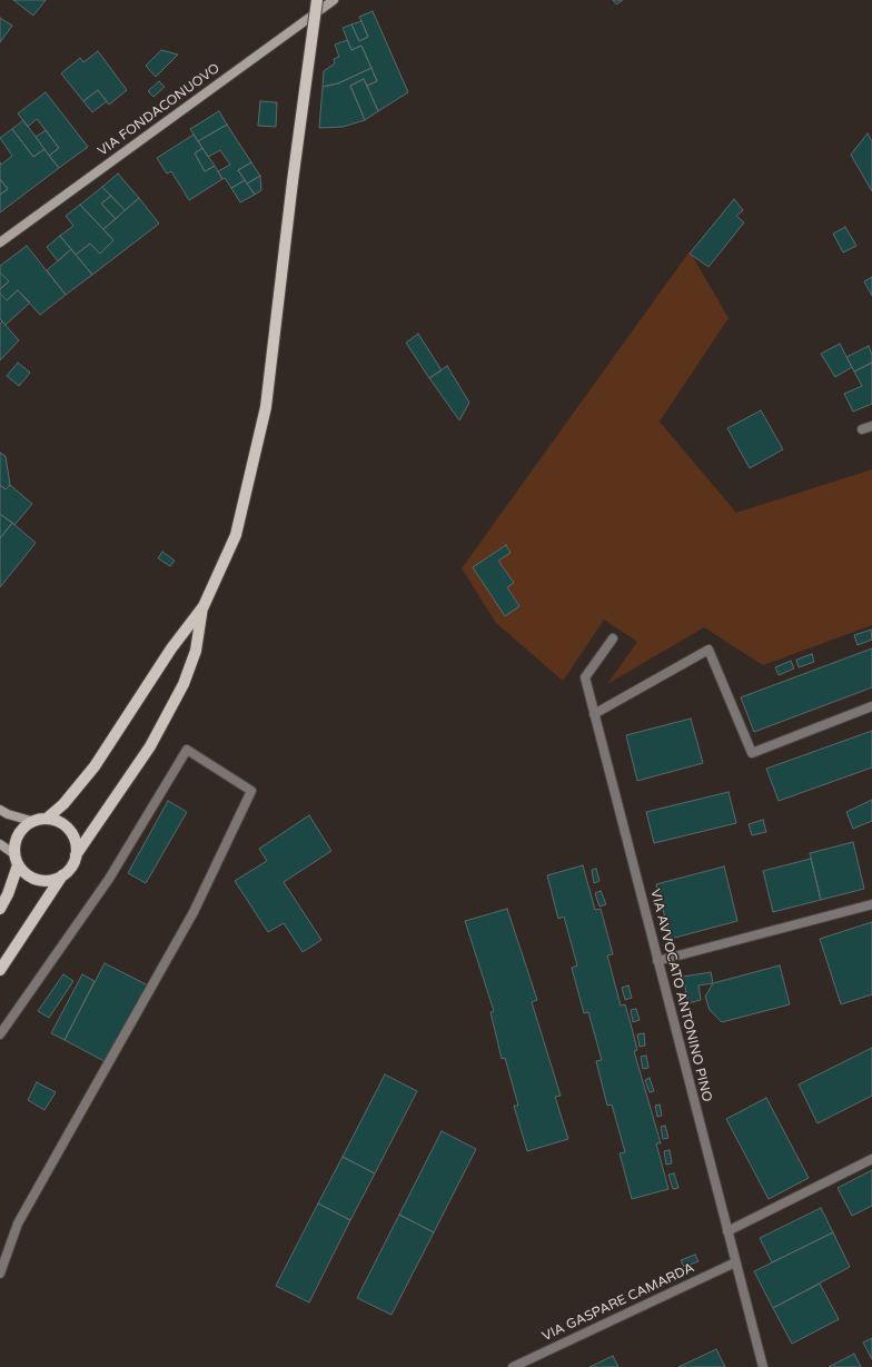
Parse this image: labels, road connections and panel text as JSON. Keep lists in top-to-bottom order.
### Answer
{
  "streets": {
    "street": ["VIA FONDACONUOVO", "VIA AVVOCATO ANTONINO PINO", "VIA GASPARE CAMARDA"]
  },
  "crossings": [
    ["VIA AVVOCATO ANTONINO PINO", "VIA GASPARE CAMARDA"]
  ]
}
